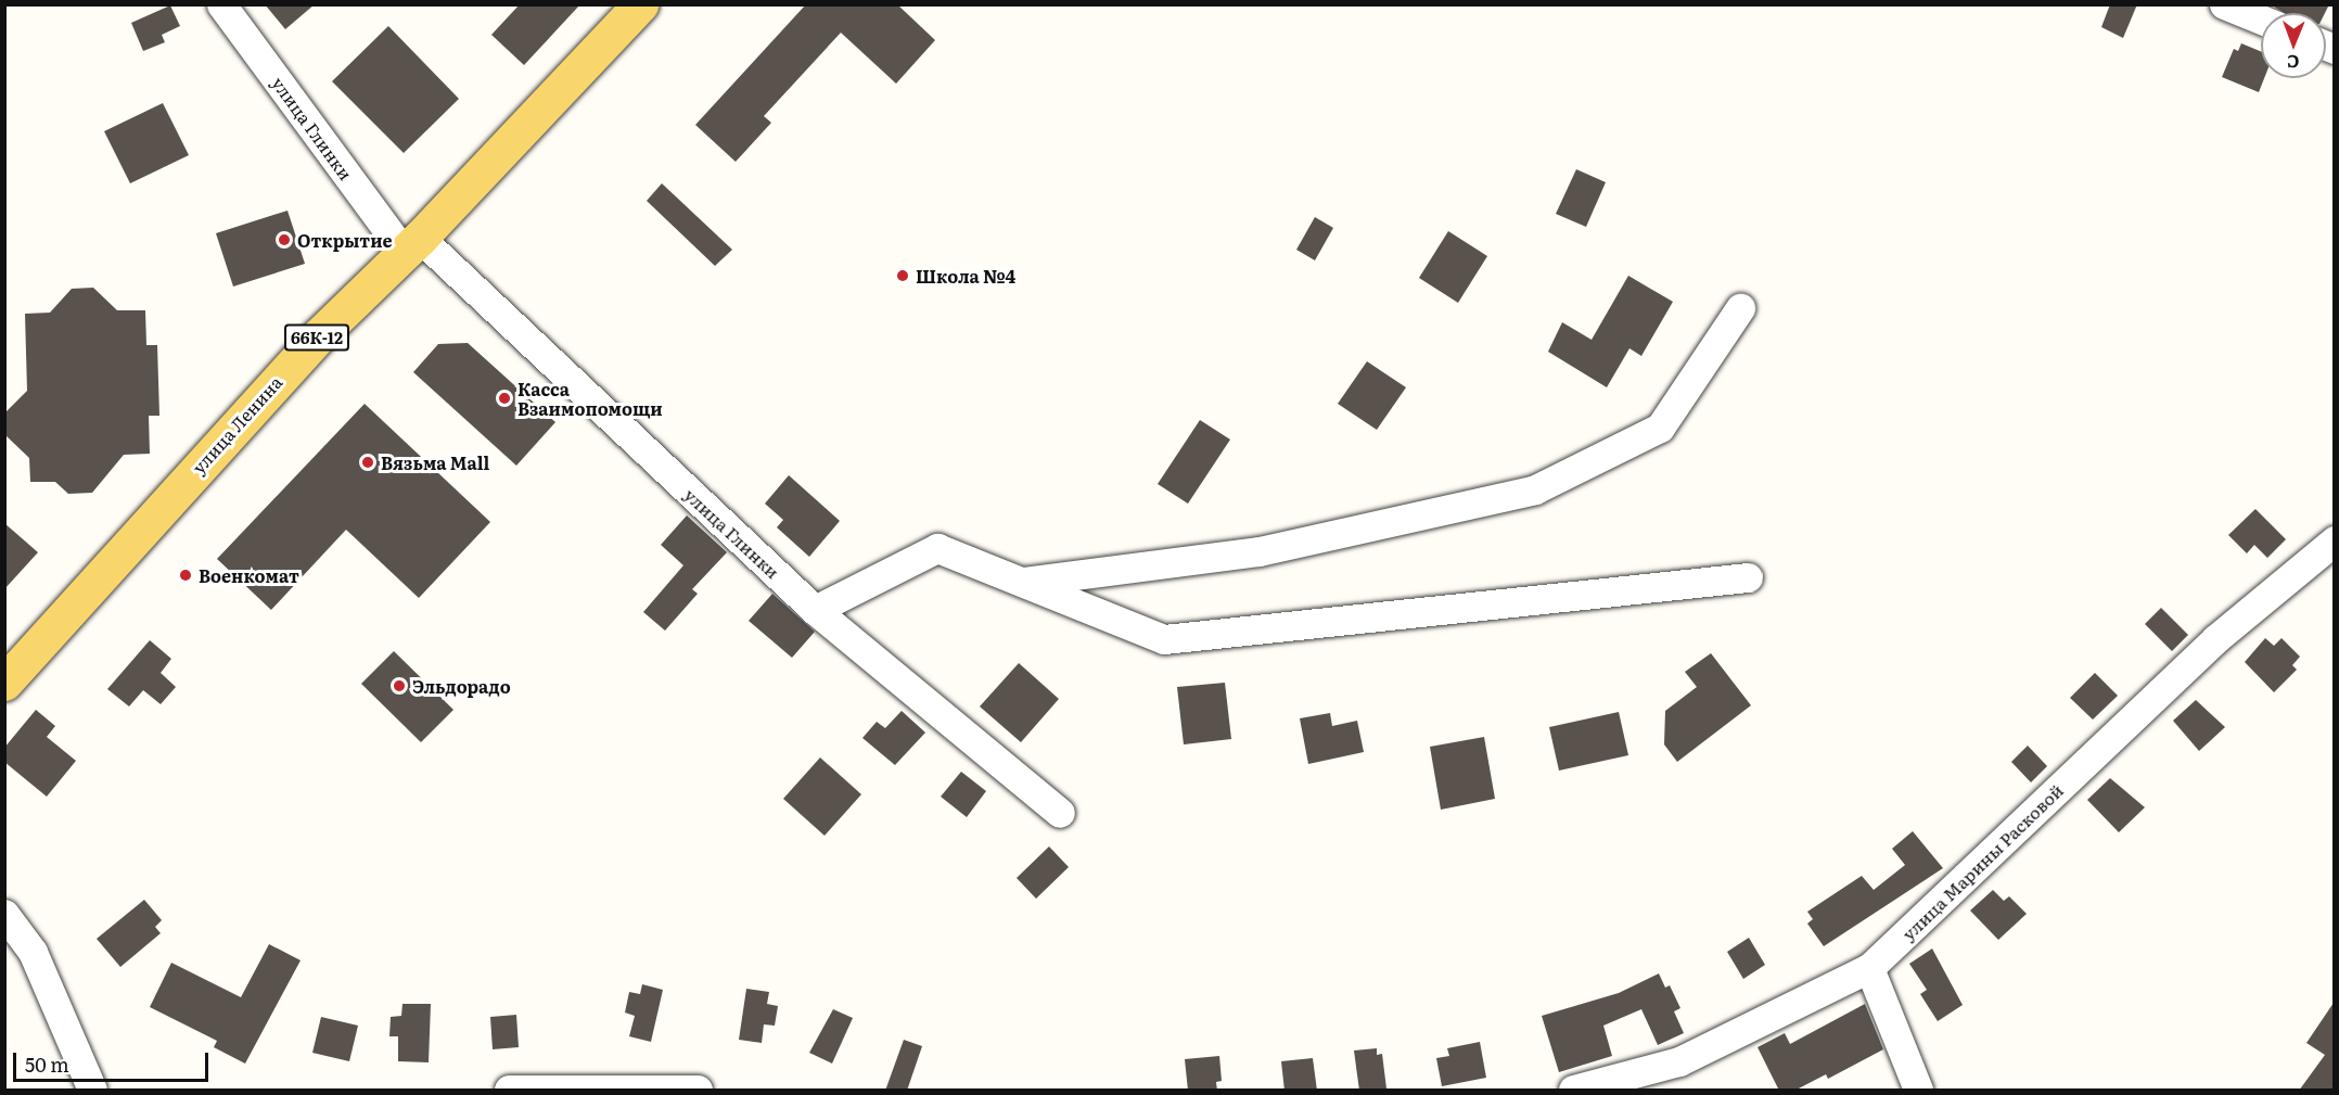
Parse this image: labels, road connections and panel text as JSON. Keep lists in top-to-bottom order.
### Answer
{
  "streets": {
    "main road": ["66К-12", "улица Ленина"],
    "street": ["улица Глинки", "улица Марины Расковой"]
  },
  "crossings": [
    ["улица Глинки", "улица Ленина"]
  ],
  "places": [
    "Открытие",
    "Школа №4",
    "Касса Взаимопомощи",
    "Вязьма Mall",
    "Военкомат",
    "Эльдорадо"
  ],
  "scale_bar": "50 m",
  "north": "bottom"
}
